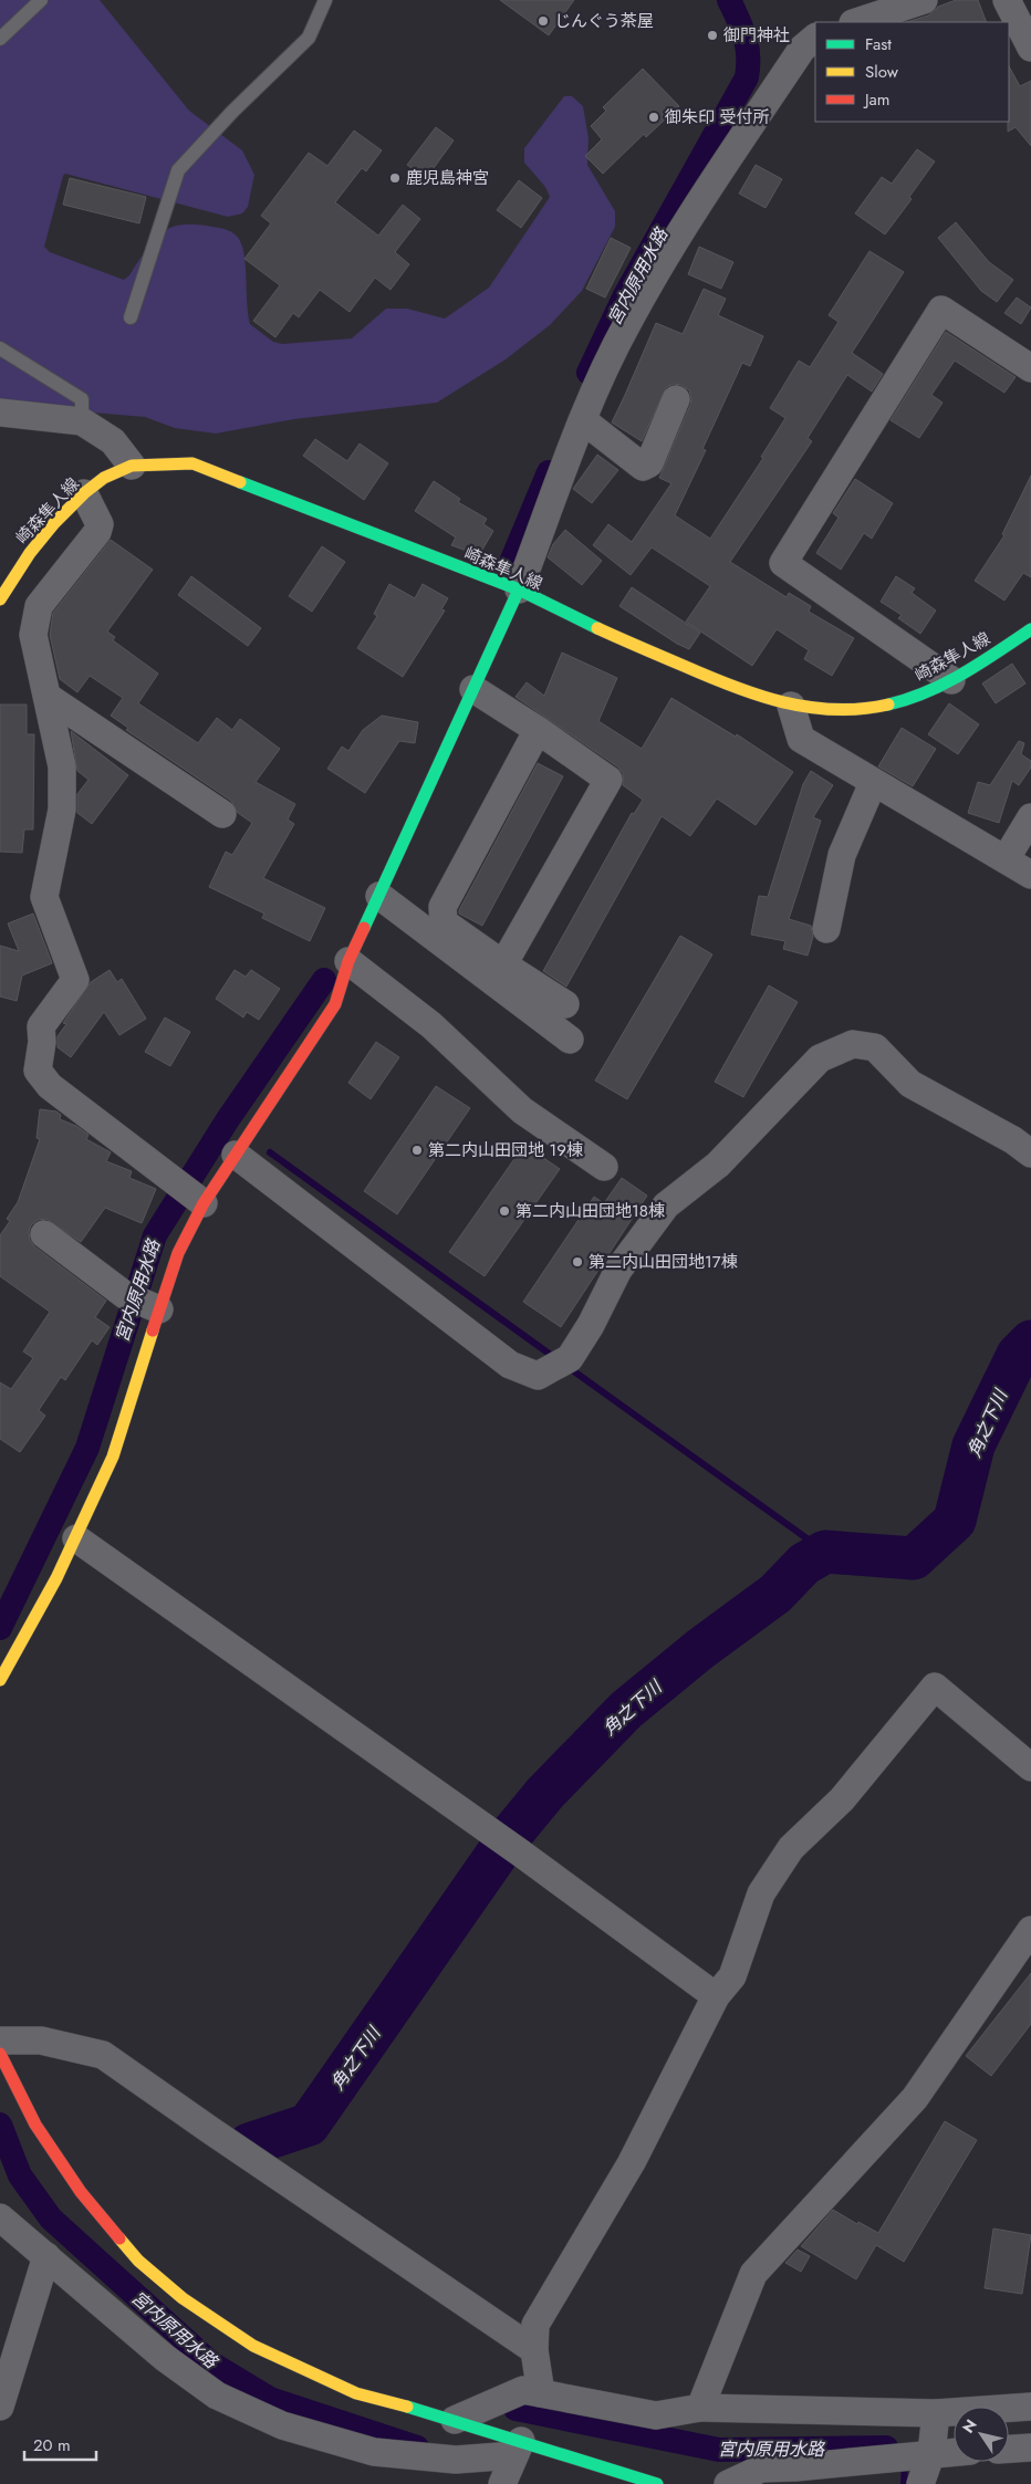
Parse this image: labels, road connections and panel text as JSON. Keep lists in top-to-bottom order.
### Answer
{
  "streets": {
    "street": ["崎森隼人線"]
  },
  "water": ["宮内原用水路", "角之下川"],
  "places": [
    "じんぐう茶屋",
    "御門神社",
    "御朱印 受付所",
    "鹿児島神宮",
    "第二内山田団地 19棟",
    "第二内山田団地18棟",
    "第二内山田団地17棟"
  ],
  "legend": ["Fast", "Slow", "Jam"],
  "scale_bar": "20 m",
  "north": "top left"
}
